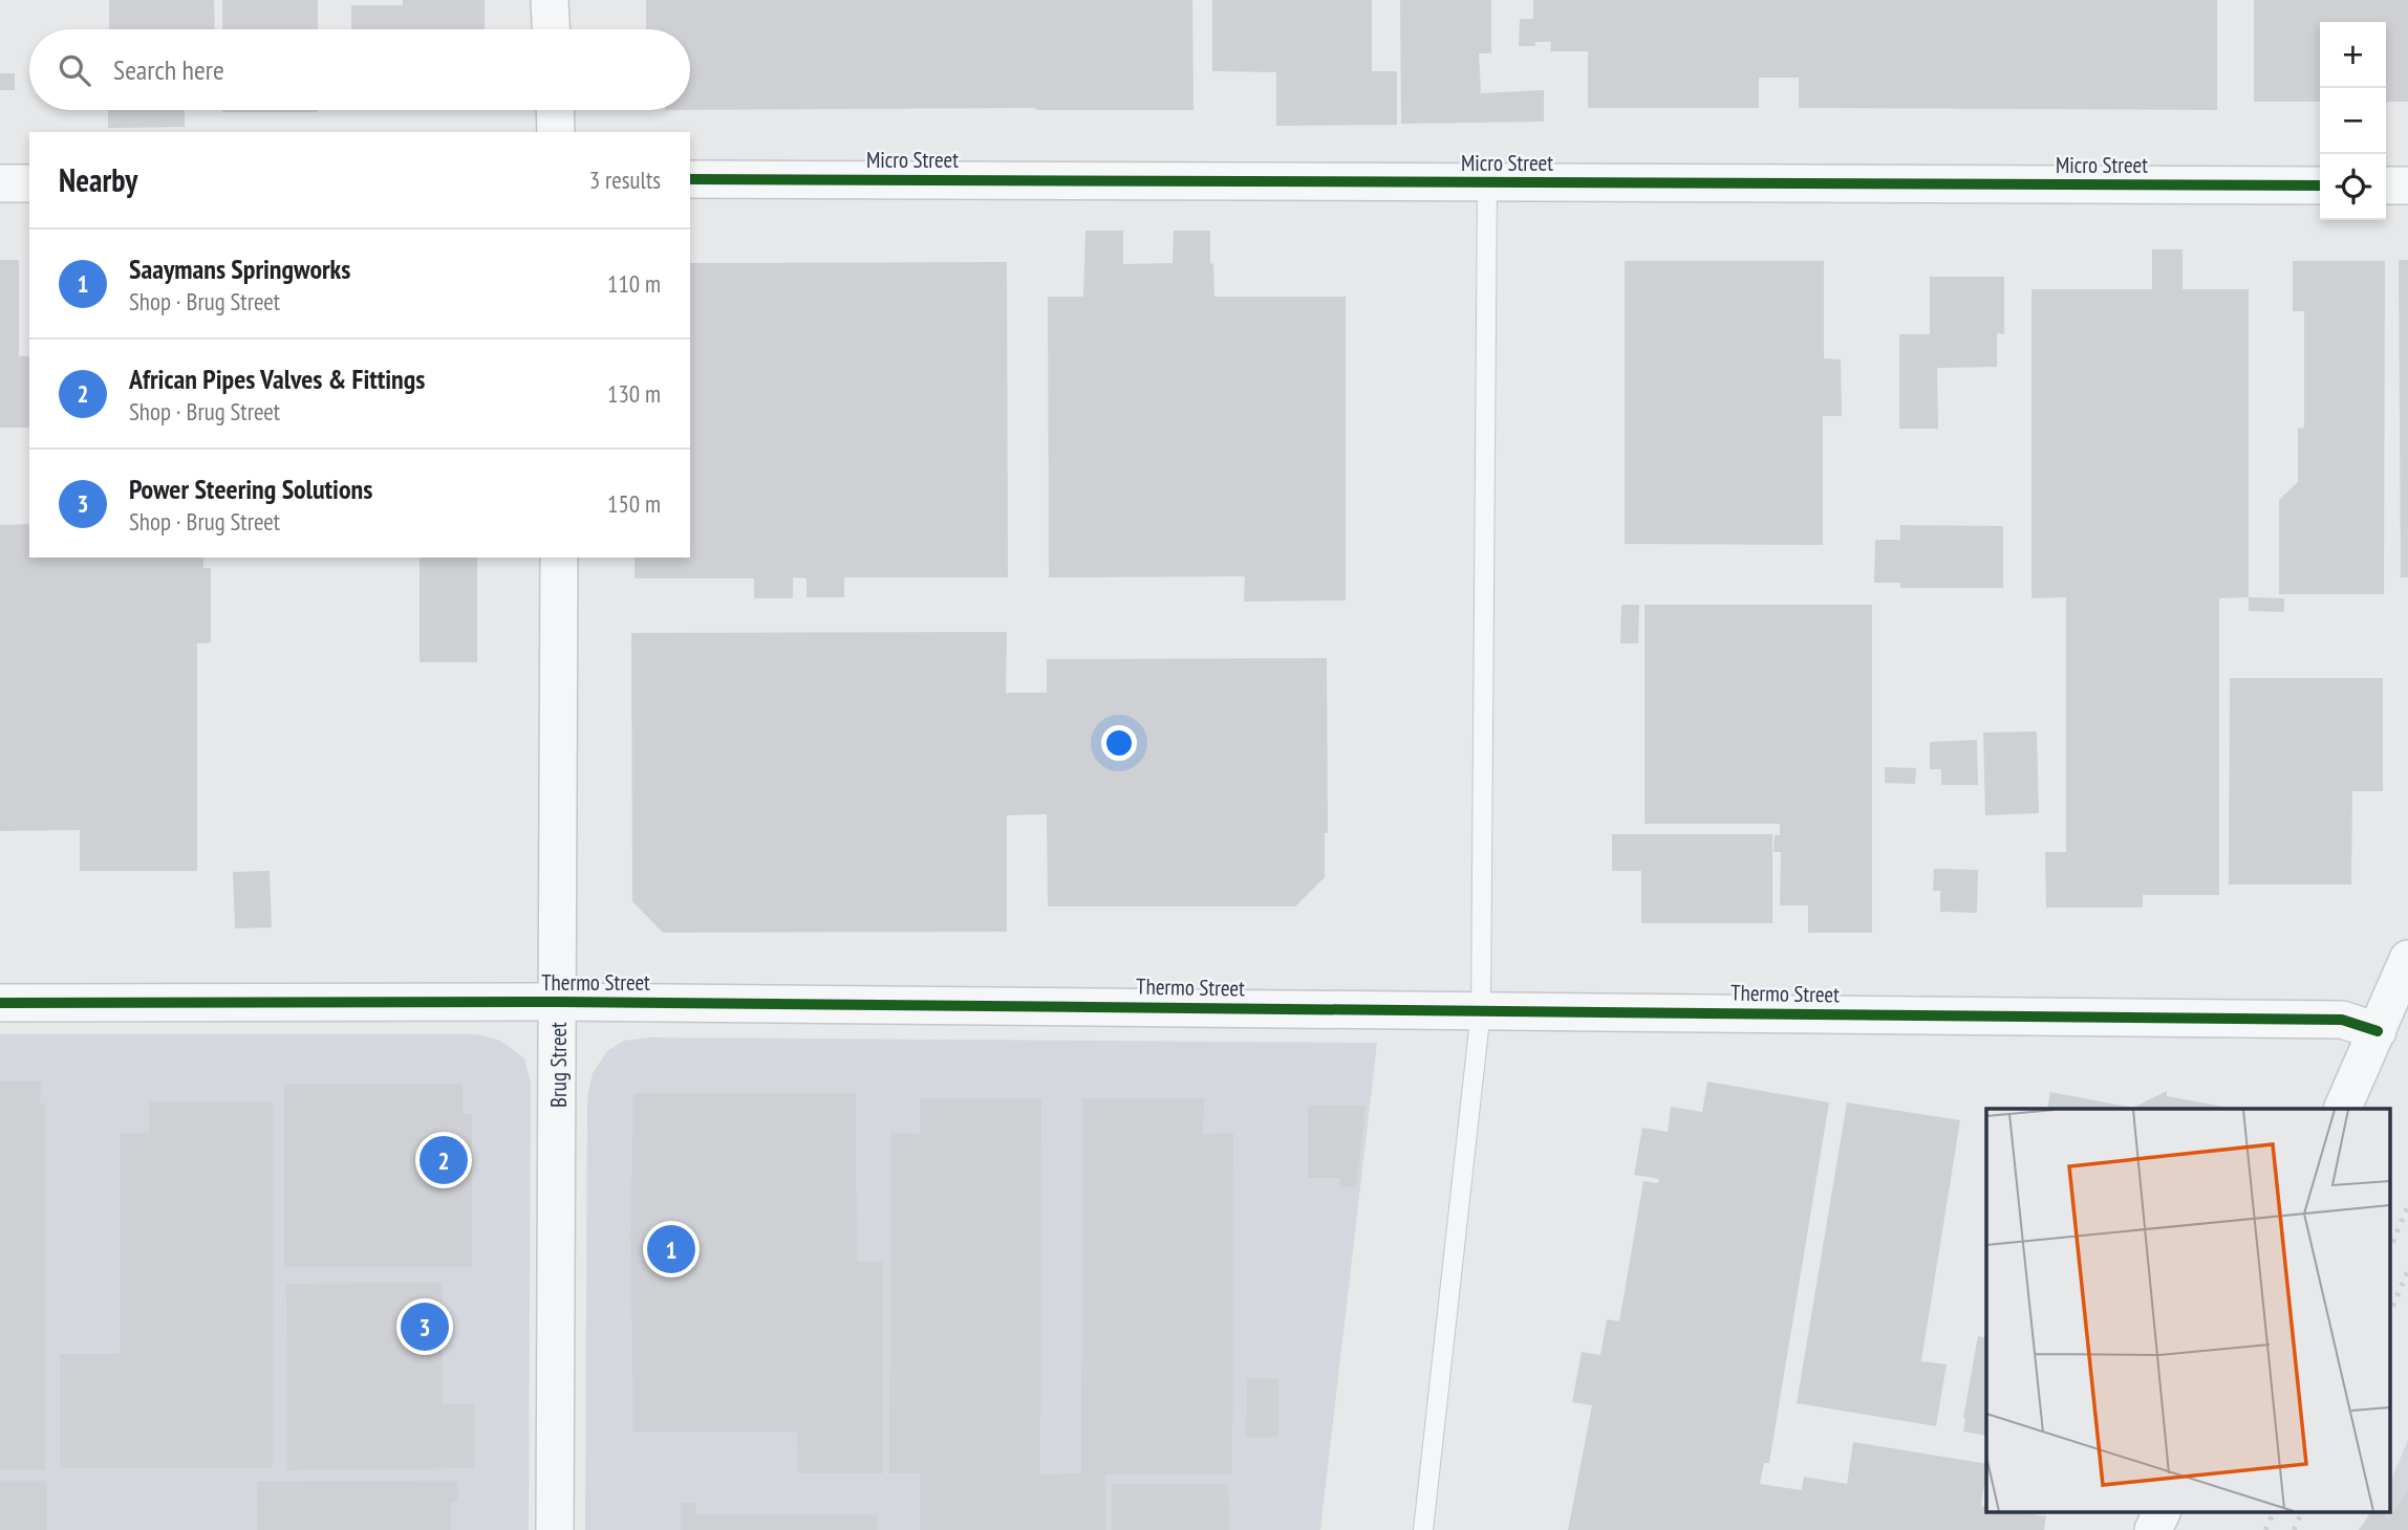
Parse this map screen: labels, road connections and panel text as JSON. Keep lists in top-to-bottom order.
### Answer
{
  "streets": {
    "street": ["Micro Street", "Thermo Street", "Brug Street"]
  },
  "crossings": [
    ["Thermo Street", "Brug Street"]
  ],
  "page": {
    "map_buttons": ["+", "−"],
    "search": "Search here",
    "heading": ["Nearby", "3 results"],
    "list": [
      {
        "mark": "1",
        "name": "Saaymans Springworks",
        "note": "Shop · Brug Street",
        "value": "110 m"
      },
      {
        "mark": "2",
        "name": "African Pipes Valves & Fittings",
        "note": "Shop · Brug Street",
        "value": "130 m"
      },
      {
        "mark": "3",
        "name": "Power Steering Solutions",
        "note": "Shop · Brug Street",
        "value": "150 m"
      }
    ],
    "pins": ["2", "1", "3"]
  }
}
